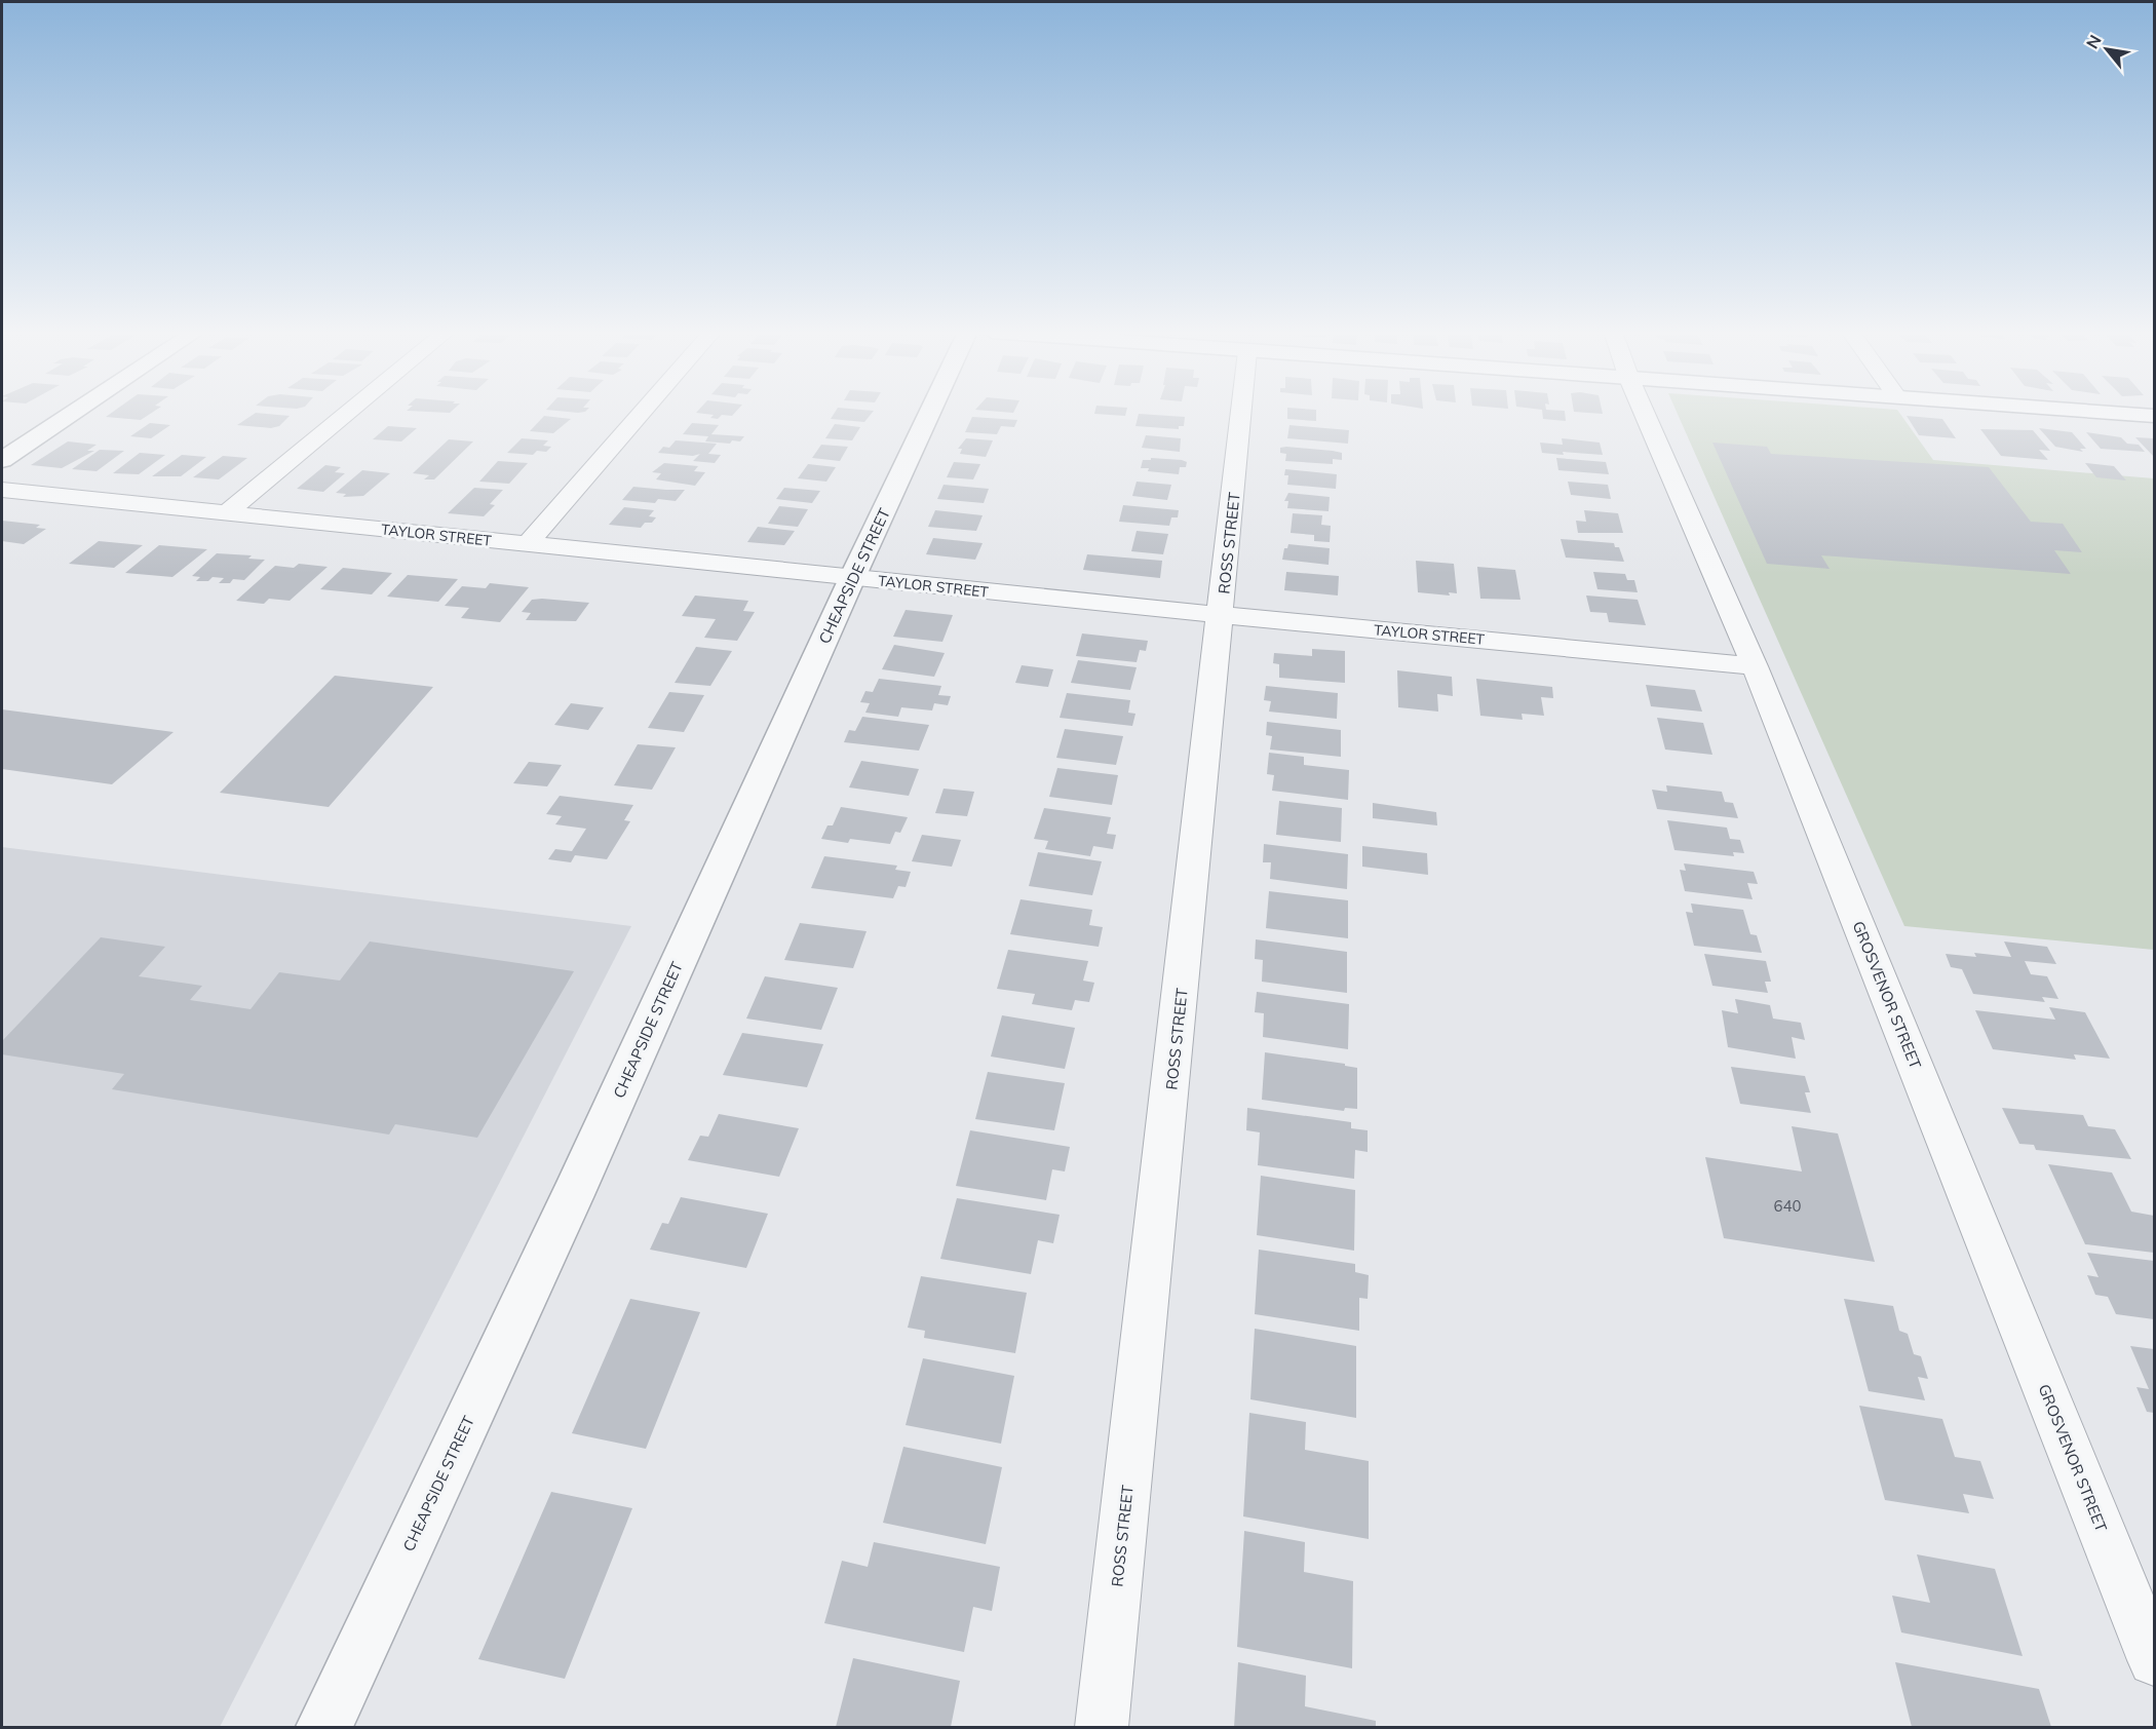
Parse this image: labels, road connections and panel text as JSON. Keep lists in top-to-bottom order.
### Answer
{
  "streets": {
    "street": [
      "TAYLOR STREET",
      "ROSS STREET",
      "CHEAPSIDE STREET",
      "GROSVENOR STREET"
    ]
  },
  "crossings": [
    ["TAYLOR STREET", "ROSS STREET"],
    ["TAYLOR STREET", "CHEAPSIDE STREET"],
    ["TAYLOR STREET", "GROSVENOR STREET"]
  ],
  "house_numbers": ["640"],
  "north": "top left"
}
